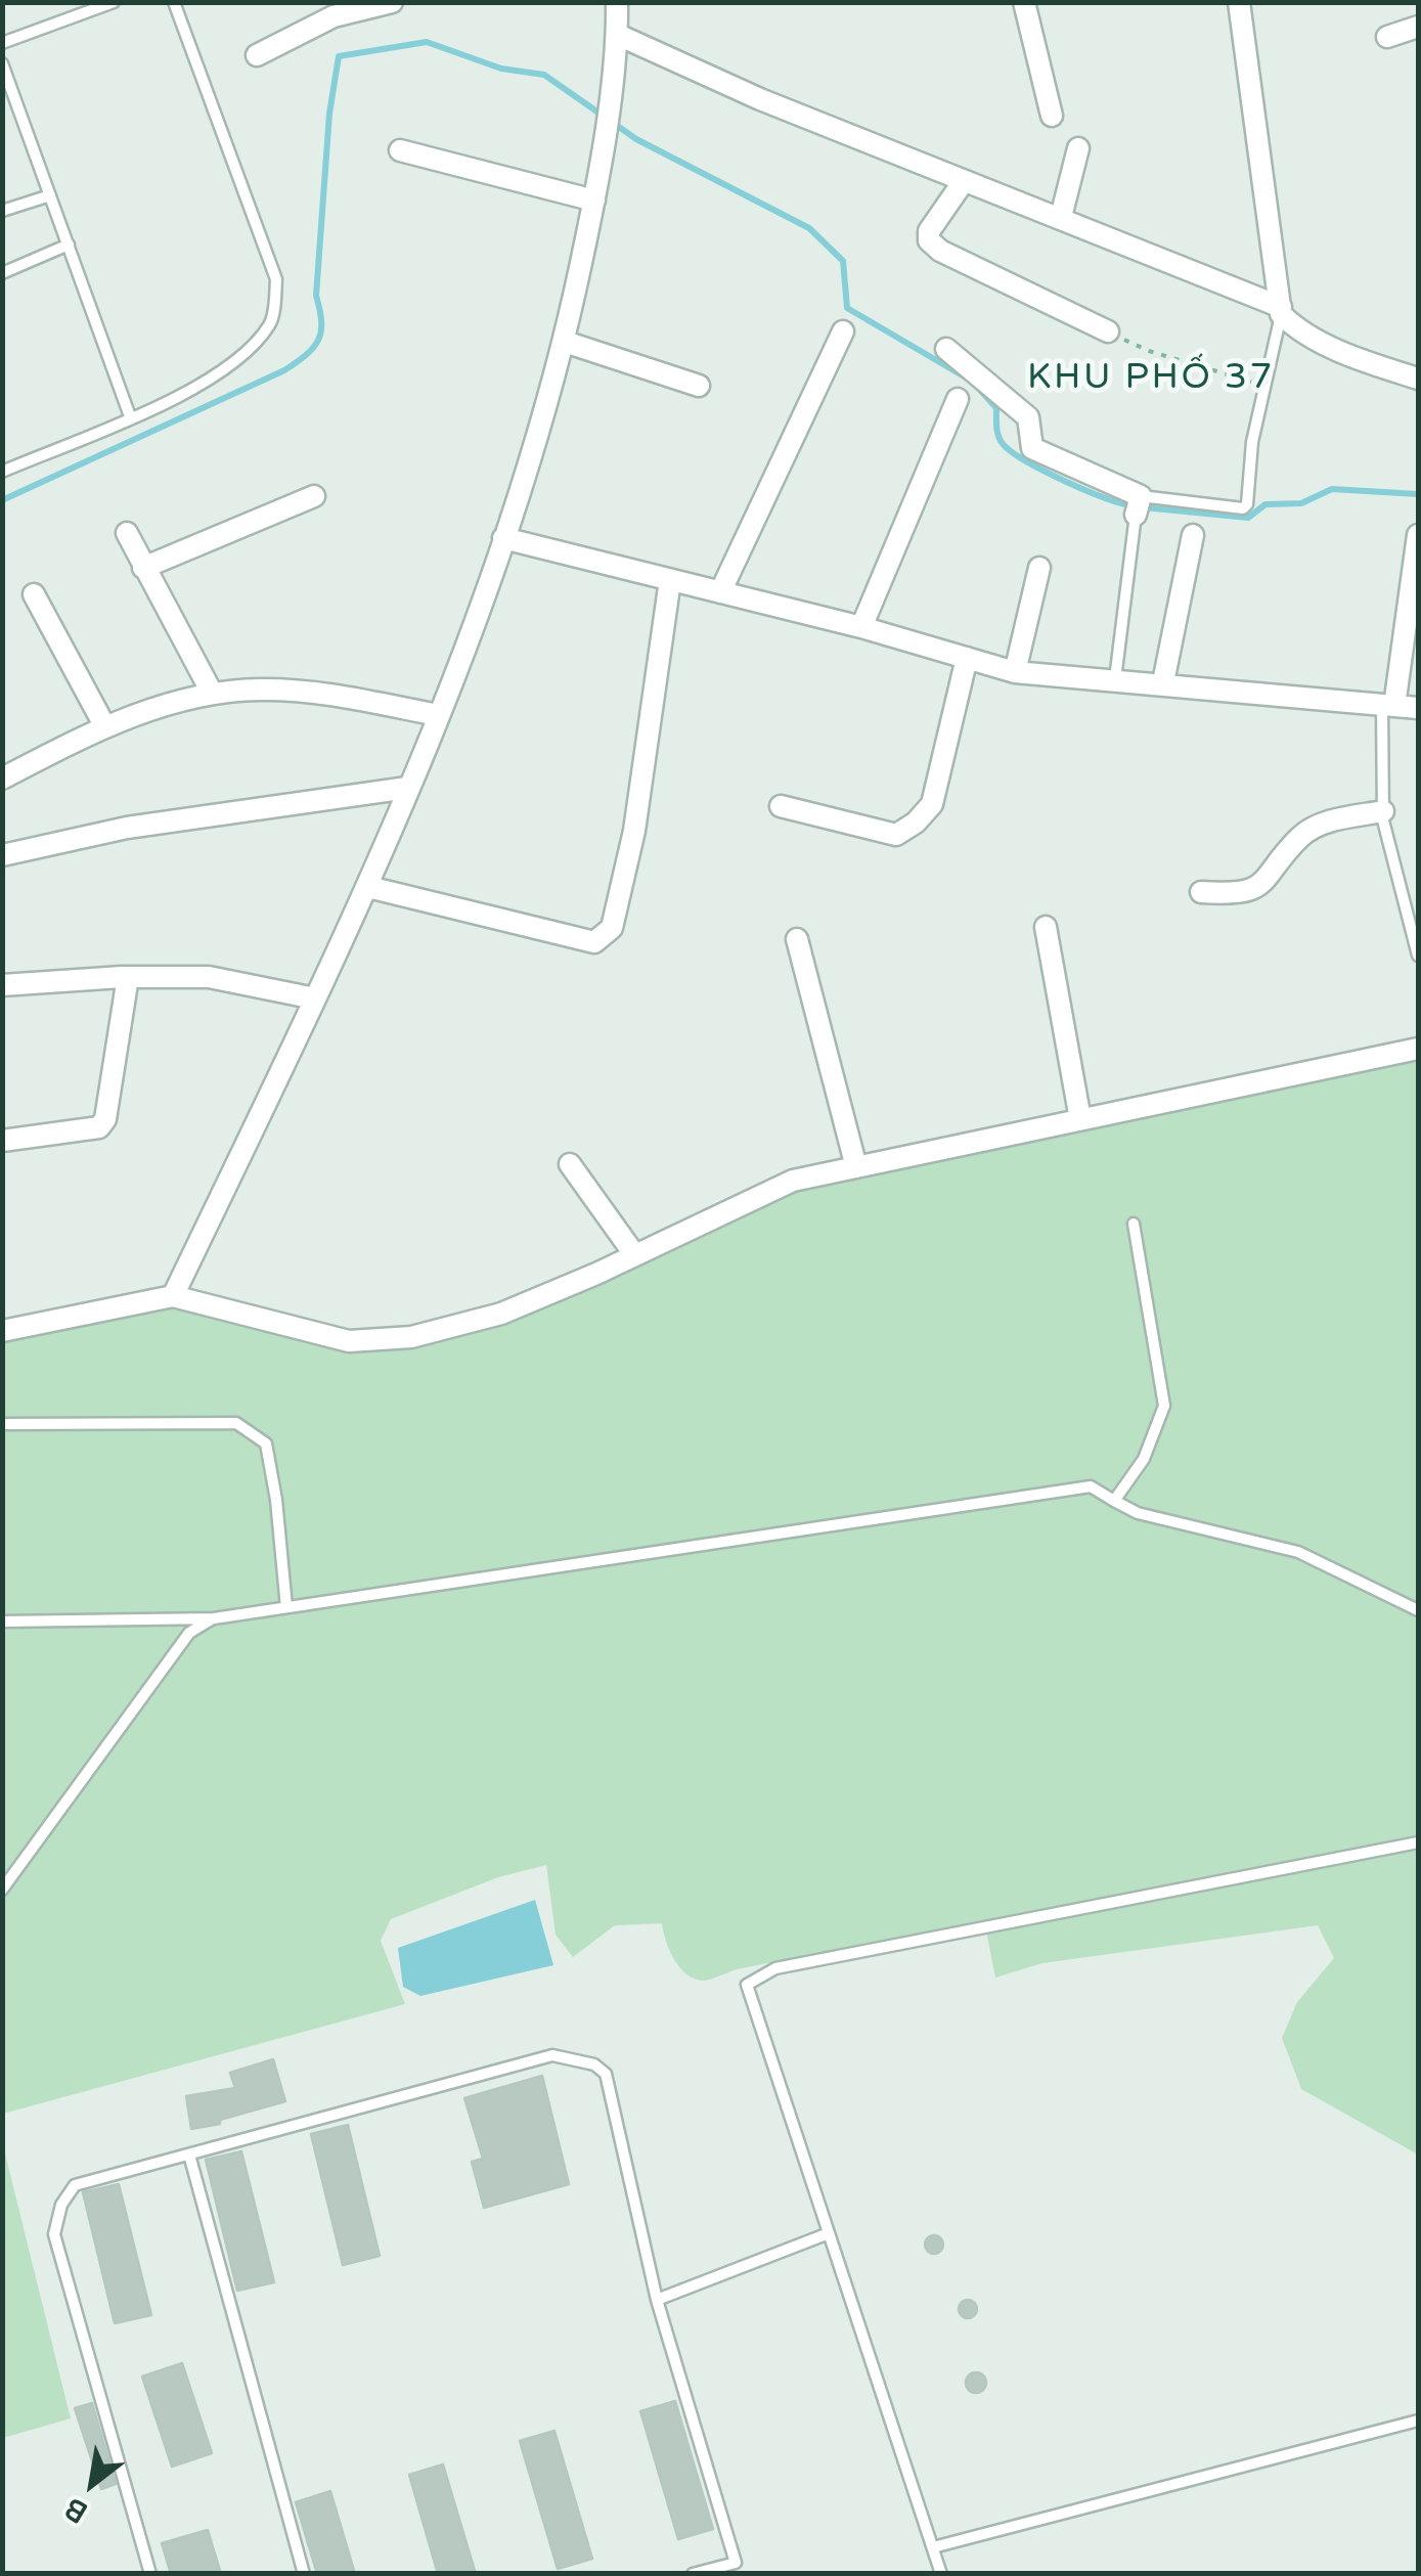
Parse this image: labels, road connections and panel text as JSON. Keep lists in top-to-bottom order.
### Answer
{
  "districts": ["KHU PHỐ 37"],
  "north": "bottom left"
}
